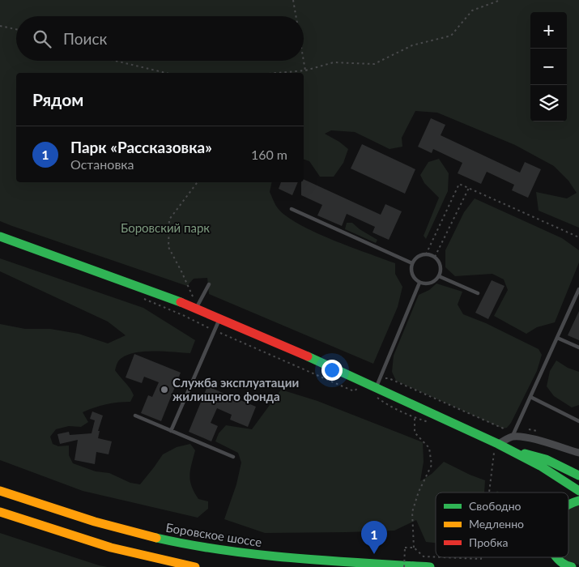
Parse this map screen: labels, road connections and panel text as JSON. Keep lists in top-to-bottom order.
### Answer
{
  "streets": {
    "street": ["Боровское шоссе"]
  },
  "parks": ["Боровский парк"],
  "places": ["Служба эксплуатации жилищного фонда"],
  "legend": ["Свободно", "Медленно", "Пробка"],
  "page": {
    "map_buttons": ["+", "−"],
    "search": "Поиск",
    "heading": "Рядом",
    "list": [
      {
        "mark": "1",
        "name": "Парк «Рассказовка»",
        "note": "Остановка",
        "value": "160 m"
      }
    ],
    "pins": "1"
  }
}
